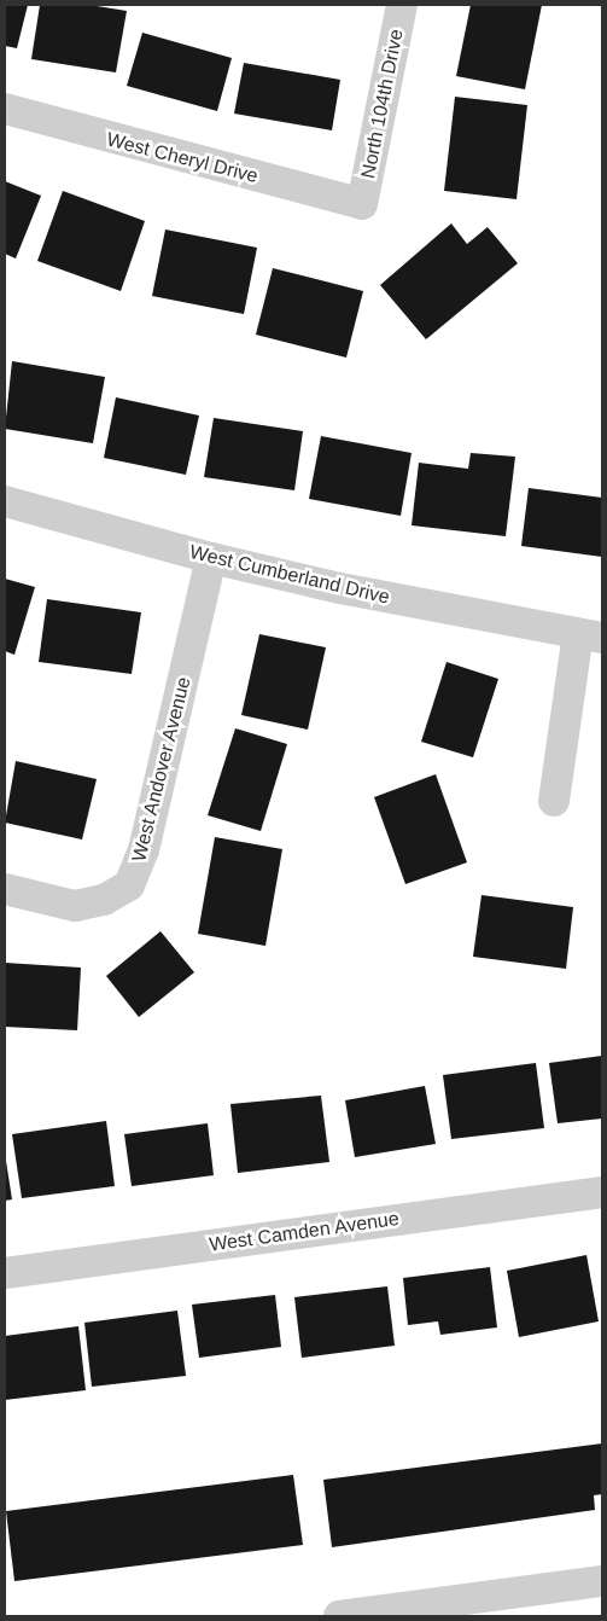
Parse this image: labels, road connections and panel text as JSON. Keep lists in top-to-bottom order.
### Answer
{
  "streets": {
    "street": [
      "North 104th Drive",
      "West Cheryl Drive",
      "West Cumberland Drive",
      "West Andover Avenue",
      "West Camden Avenue"
    ]
  },
  "crossings": [
    ["North 104th Drive", "West Cheryl Drive"],
    ["West Cumberland Drive", "West Andover Avenue"]
  ]
}
